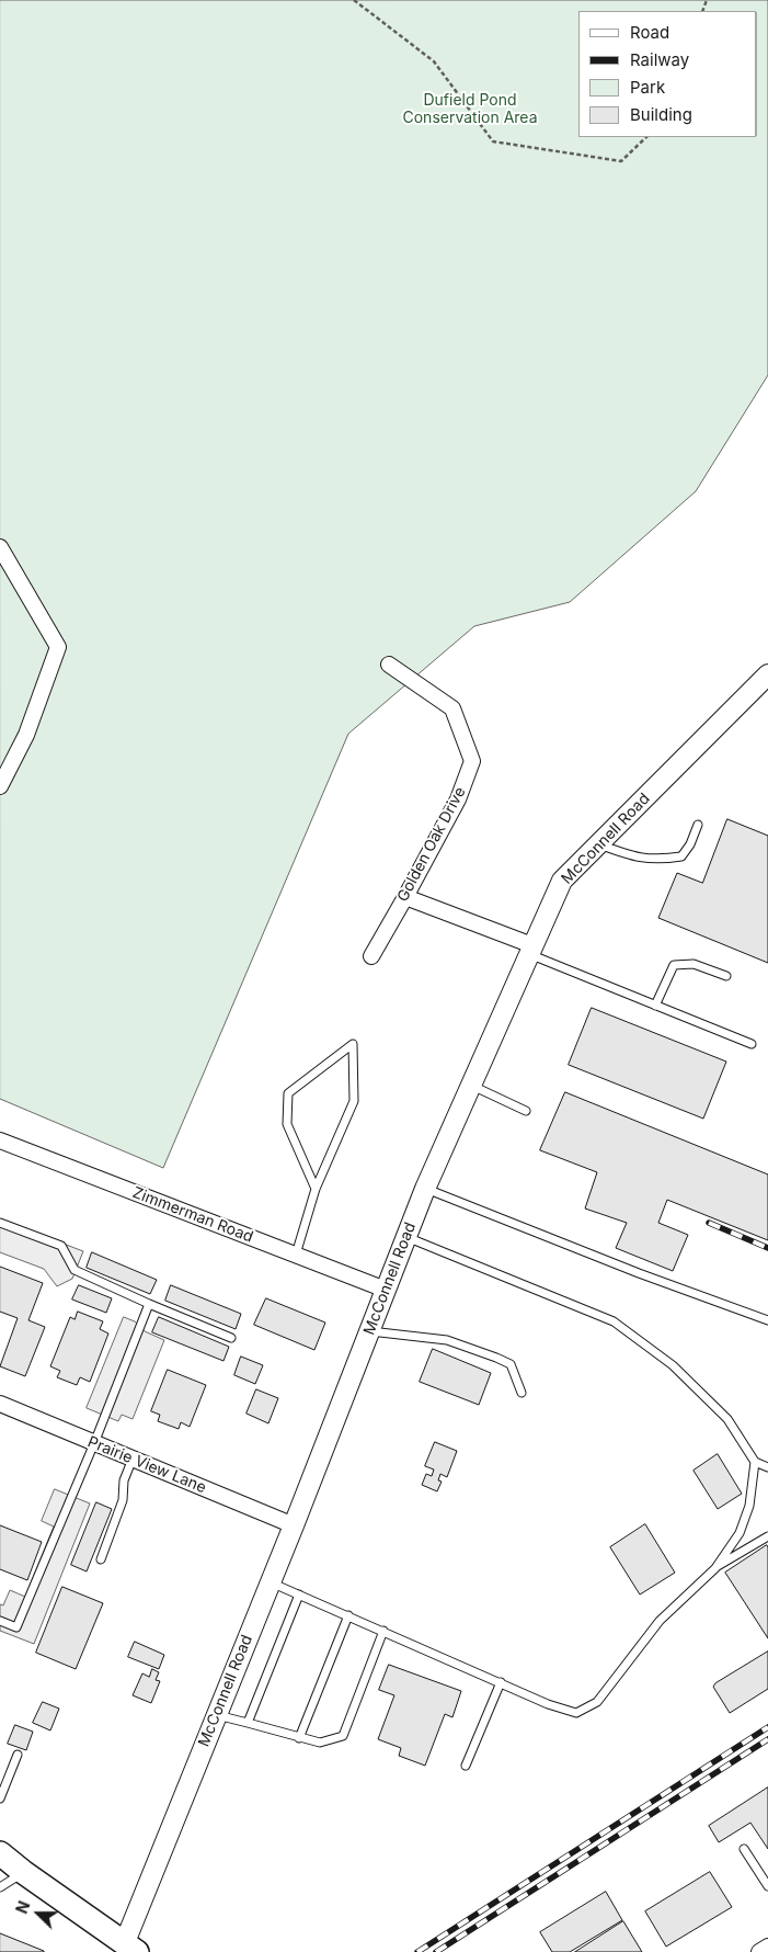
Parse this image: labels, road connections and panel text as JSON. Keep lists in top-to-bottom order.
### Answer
{
  "streets": {
    "street": [
      "McConnell Road",
      "Golden Oak Drive",
      "Zimmerman Road",
      "Prairie View Lane"
    ]
  },
  "crossings": [
    ["McConnell Road", "Zimmerman Road"],
    ["McConnell Road", "Prairie View Lane"]
  ],
  "parks": ["Dufield Pond Conservation Area"],
  "legend": [
    "Road",
    "Railway",
    "Park",
    "Building"
  ],
  "north": "left"
}
